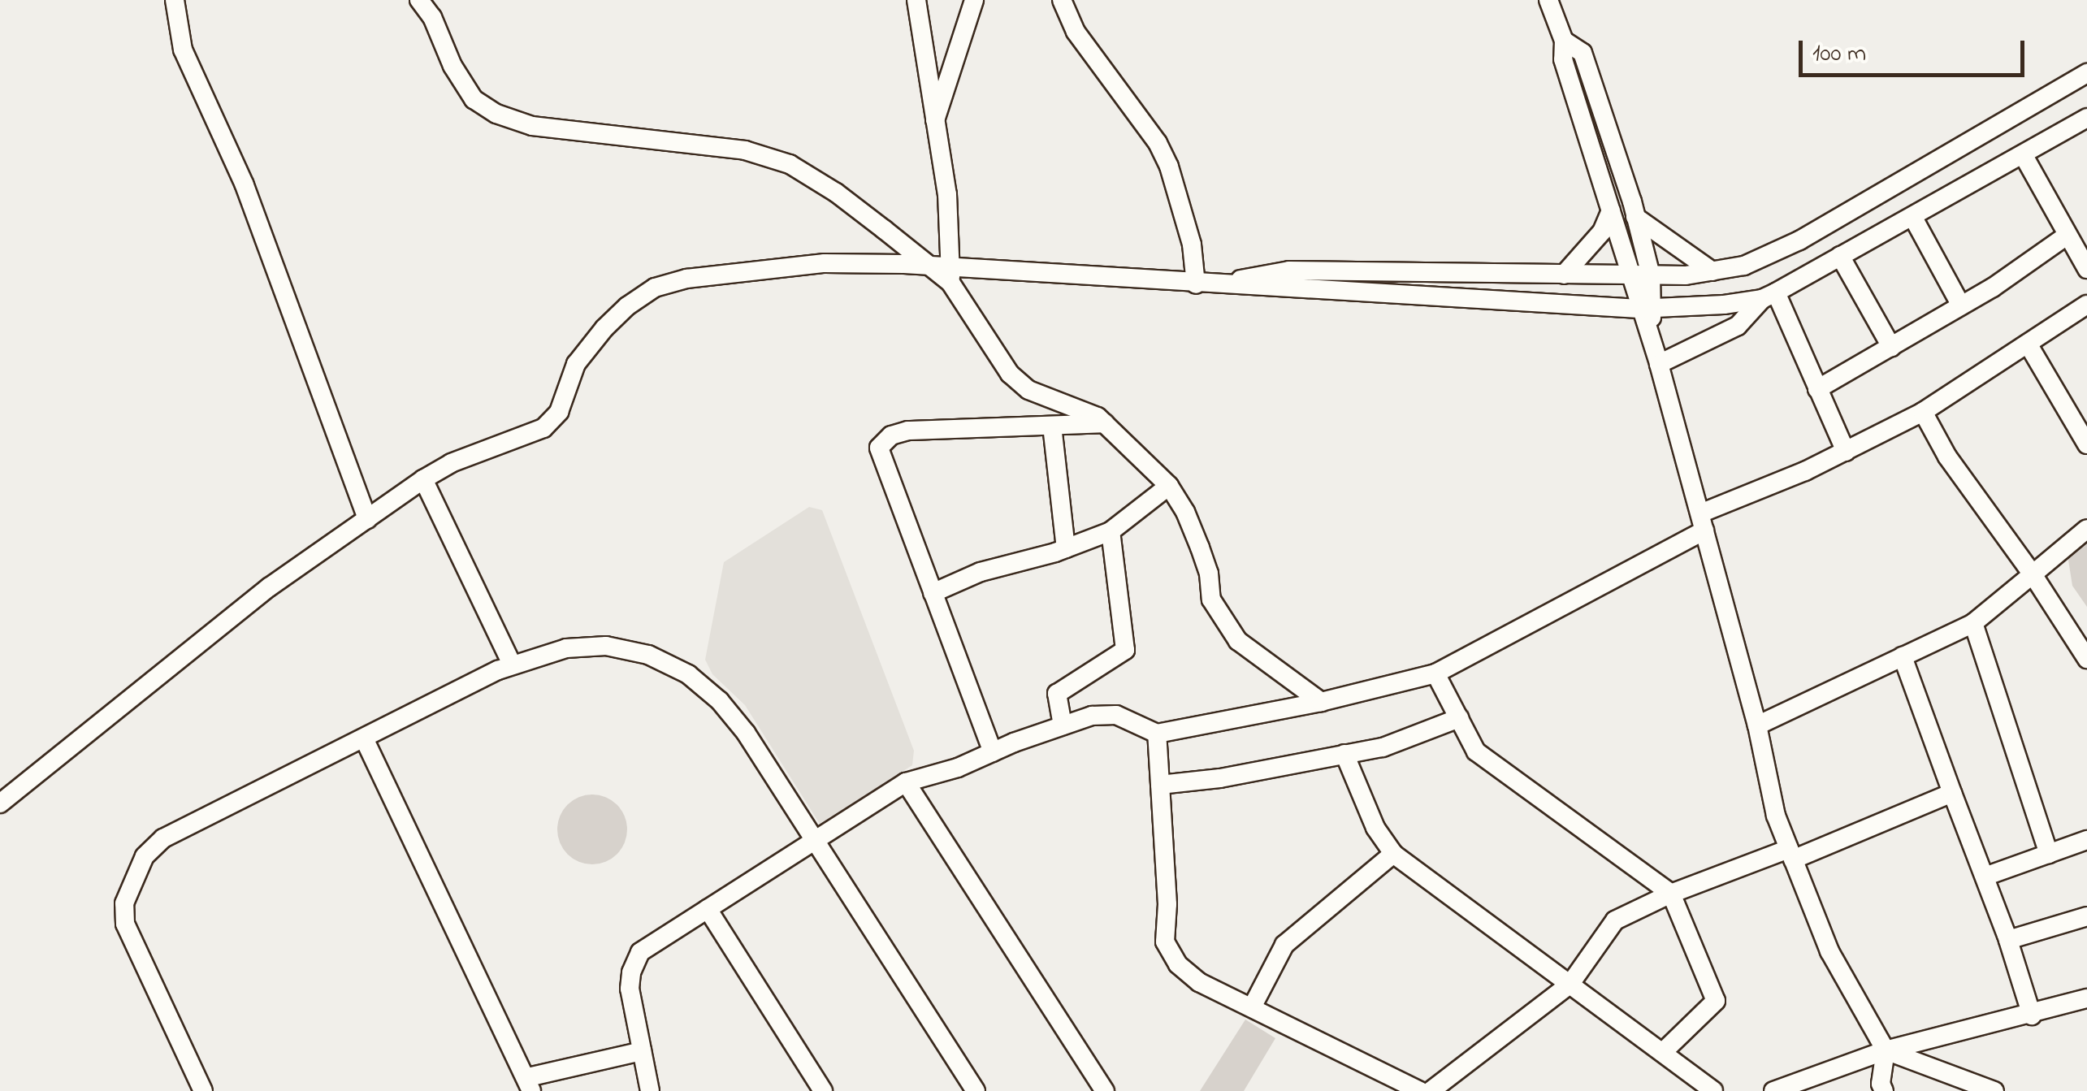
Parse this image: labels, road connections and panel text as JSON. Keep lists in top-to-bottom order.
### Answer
{
  "scale_bar": "100 m"
}
